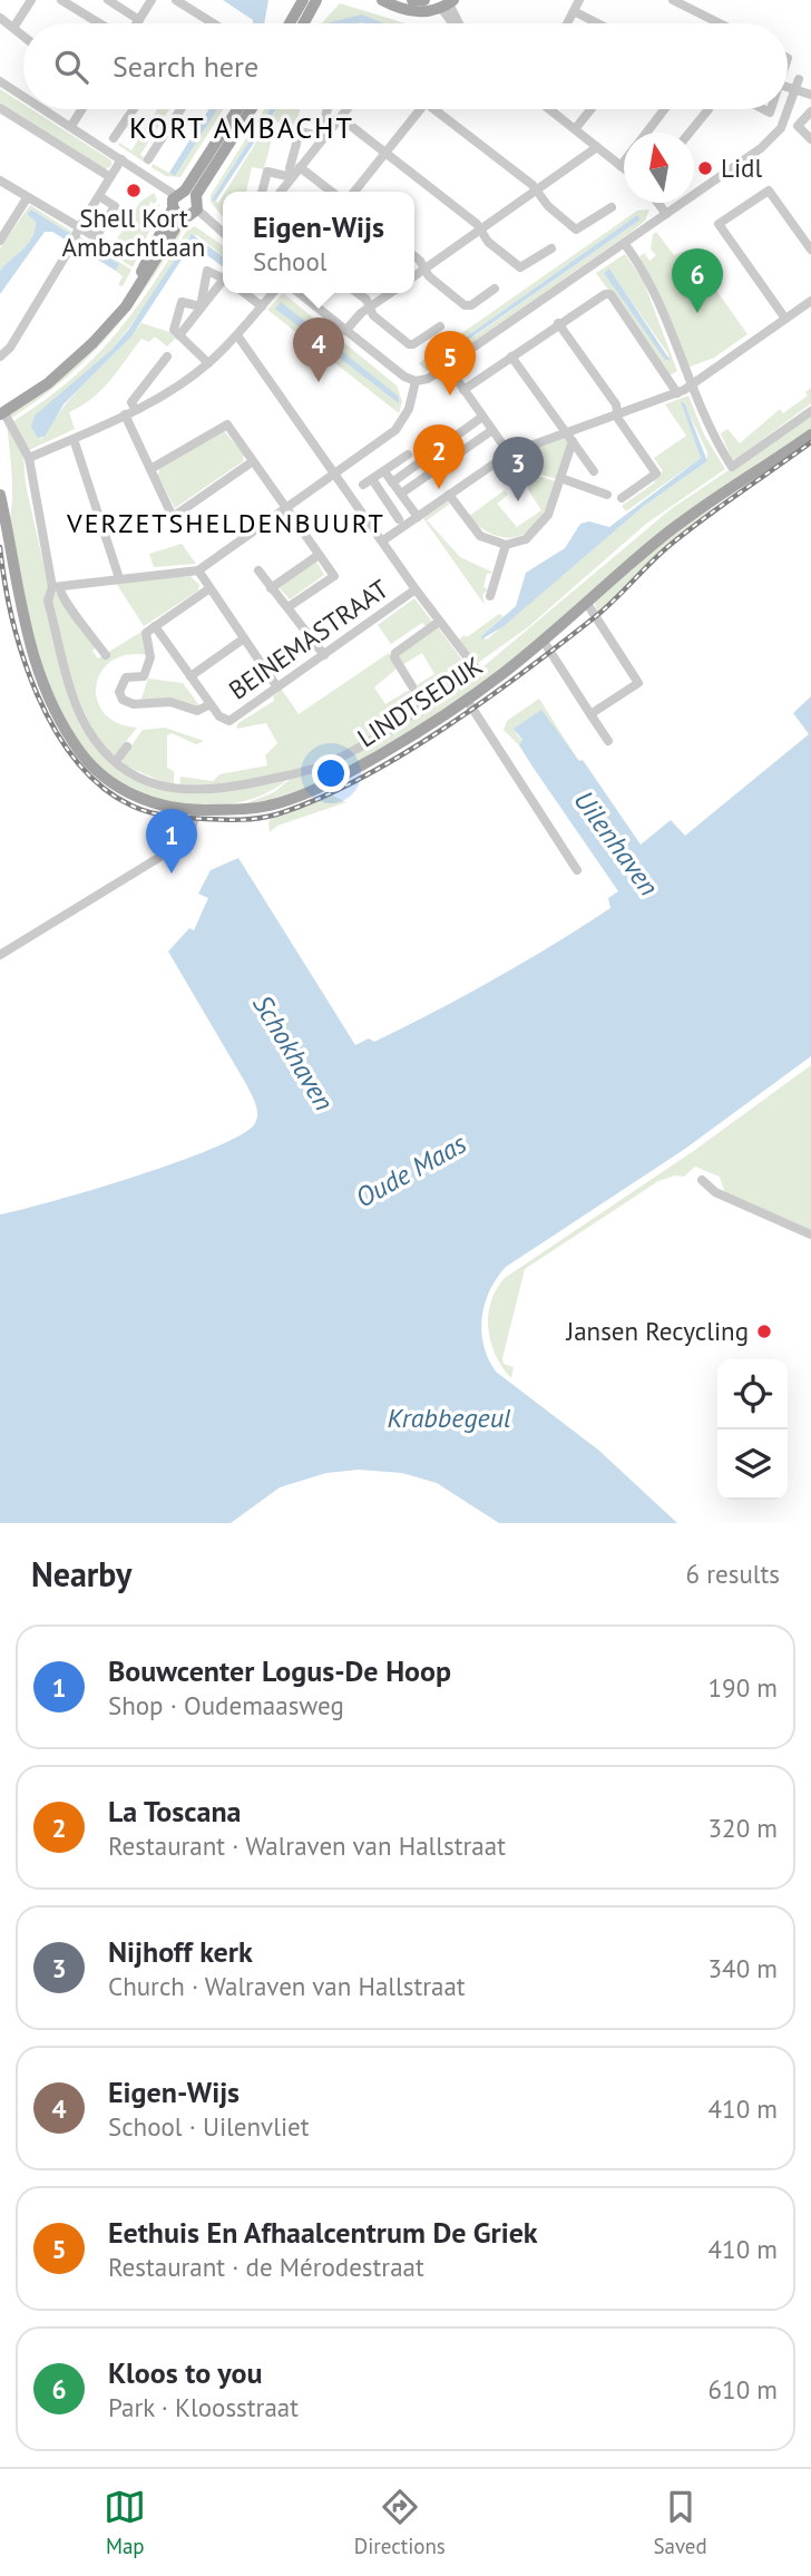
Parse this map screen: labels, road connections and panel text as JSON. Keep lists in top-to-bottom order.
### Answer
{
  "streets": {
    "main road": ["LINDTSEDIJK"],
    "street": ["BEINEMASTRAAT"]
  },
  "districts": ["KORT AMBACHT", "VERZETSHELDENBUURT"],
  "water": [
    "Uilenhaven",
    "Schokhaven",
    "Oude Maas",
    "Krabbegeul"
  ],
  "places": ["Lidl", "Shell Kort Ambachtlaan", "Jansen Recycling"],
  "north": "top",
  "page": {
    "search": "Search here",
    "popup": ["Eigen-Wijs", "School"],
    "pins": [
      "6",
      "4",
      "5",
      "2",
      "3",
      "1"
    ],
    "heading": ["Nearby", "6 results"],
    "list": [
      {
        "mark": "1",
        "name": "Bouwcenter Logus-De Hoop",
        "note": "Shop · Oudemaasweg",
        "value": "190 m"
      },
      {
        "mark": "2",
        "name": "La Toscana",
        "note": "Restaurant · Walraven van Hallstraat",
        "value": "320 m"
      },
      {
        "mark": "3",
        "name": "Nijhoff kerk",
        "note": "Church · Walraven van Hallstraat",
        "value": "340 m"
      },
      {
        "mark": "4",
        "name": "Eigen-Wijs",
        "note": "School · Uilenvliet",
        "value": "410 m"
      },
      {
        "mark": "5",
        "name": "Eethuis En Afhaalcentrum De Griek",
        "note": "Restaurant · de Mérodestraat",
        "value": "410 m"
      },
      {
        "mark": "6",
        "name": "Kloos to you",
        "note": "Park · Kloosstraat",
        "value": "610 m"
      }
    ],
    "nav": ["Map", "Directions", "Saved"]
  }
}
